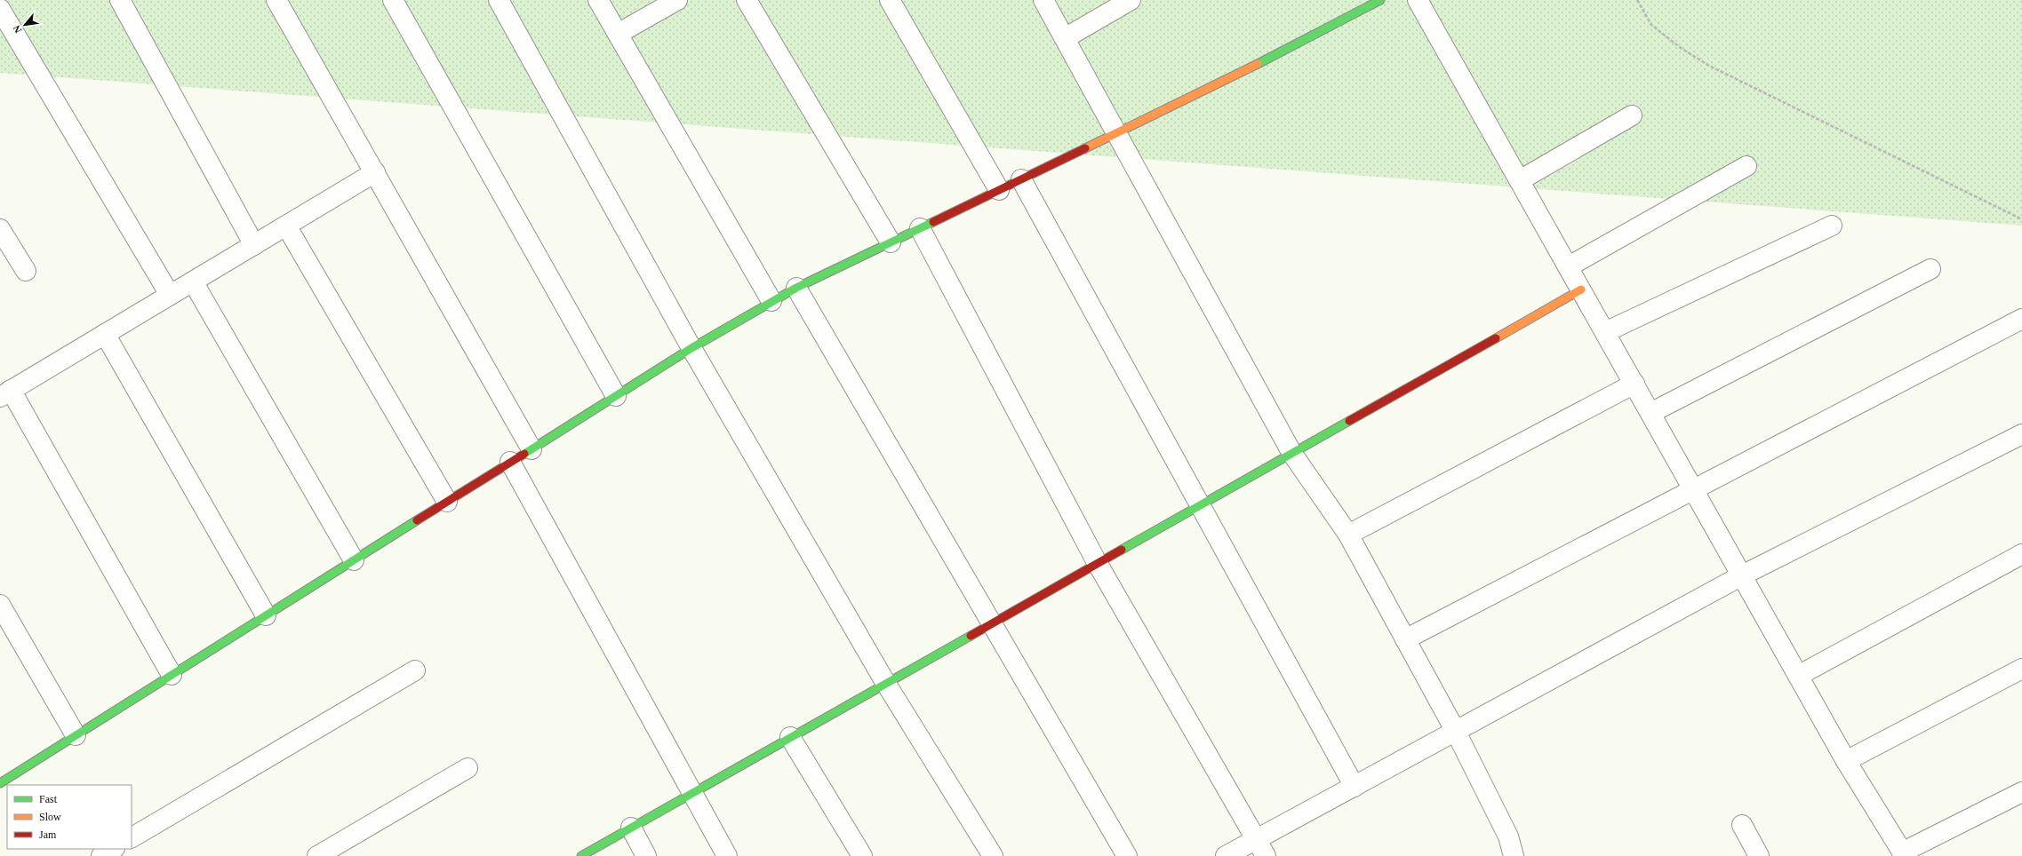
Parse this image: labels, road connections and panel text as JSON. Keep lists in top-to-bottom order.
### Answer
{
  "legend": ["Fast", "Slow", "Jam"],
  "north": "bottom left"
}
